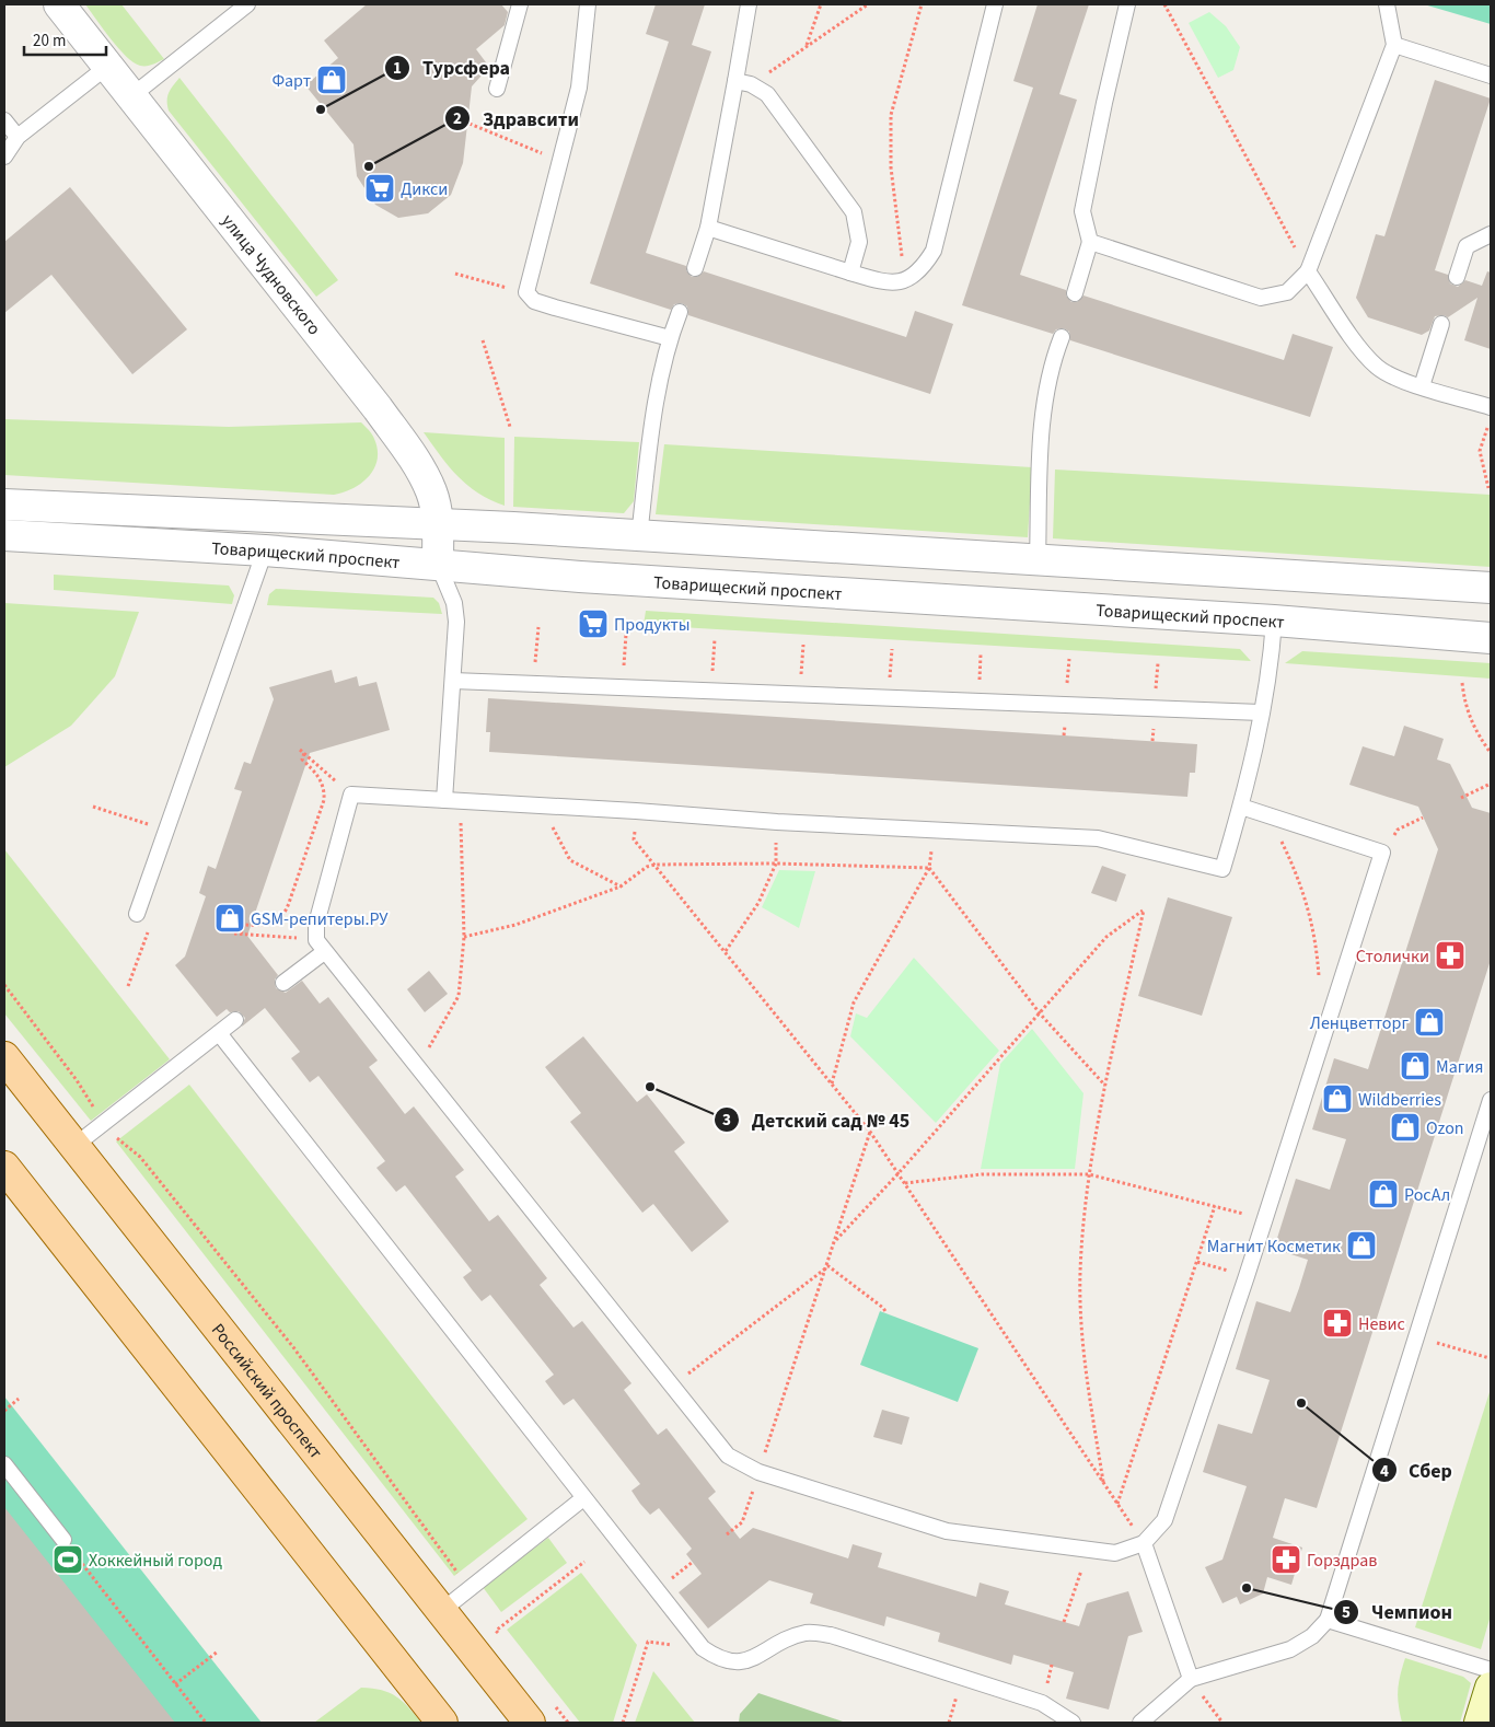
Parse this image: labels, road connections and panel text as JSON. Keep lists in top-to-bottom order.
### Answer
{
  "streets": {
    "main road": ["Российский проспект"],
    "street": ["улица Чудновского", "Товарищеский проспект"]
  },
  "crossings": [
    ["улица Чудновского", "Товарищеский проспект"]
  ],
  "places": {
    "shop": [
      "Фарт",
      "GSM-репитеры.РУ",
      "Ленцветторг",
      "Магия",
      "Wildberries",
      "Ozon",
      "РосАл",
      "Магнит Косметик"
    ],
    "other": [
      "Турсфера",
      "Здравсити",
      "Детский сад № 45",
      "Сбер",
      "Чемпион"
    ],
    "supermarket": ["Дикси", "Продукты"],
    "pharmacy": ["Столички", "Невис", "Горздрав"],
    "sports": ["Хоккейный город"]
  },
  "scale_bar": "20 m"
}
